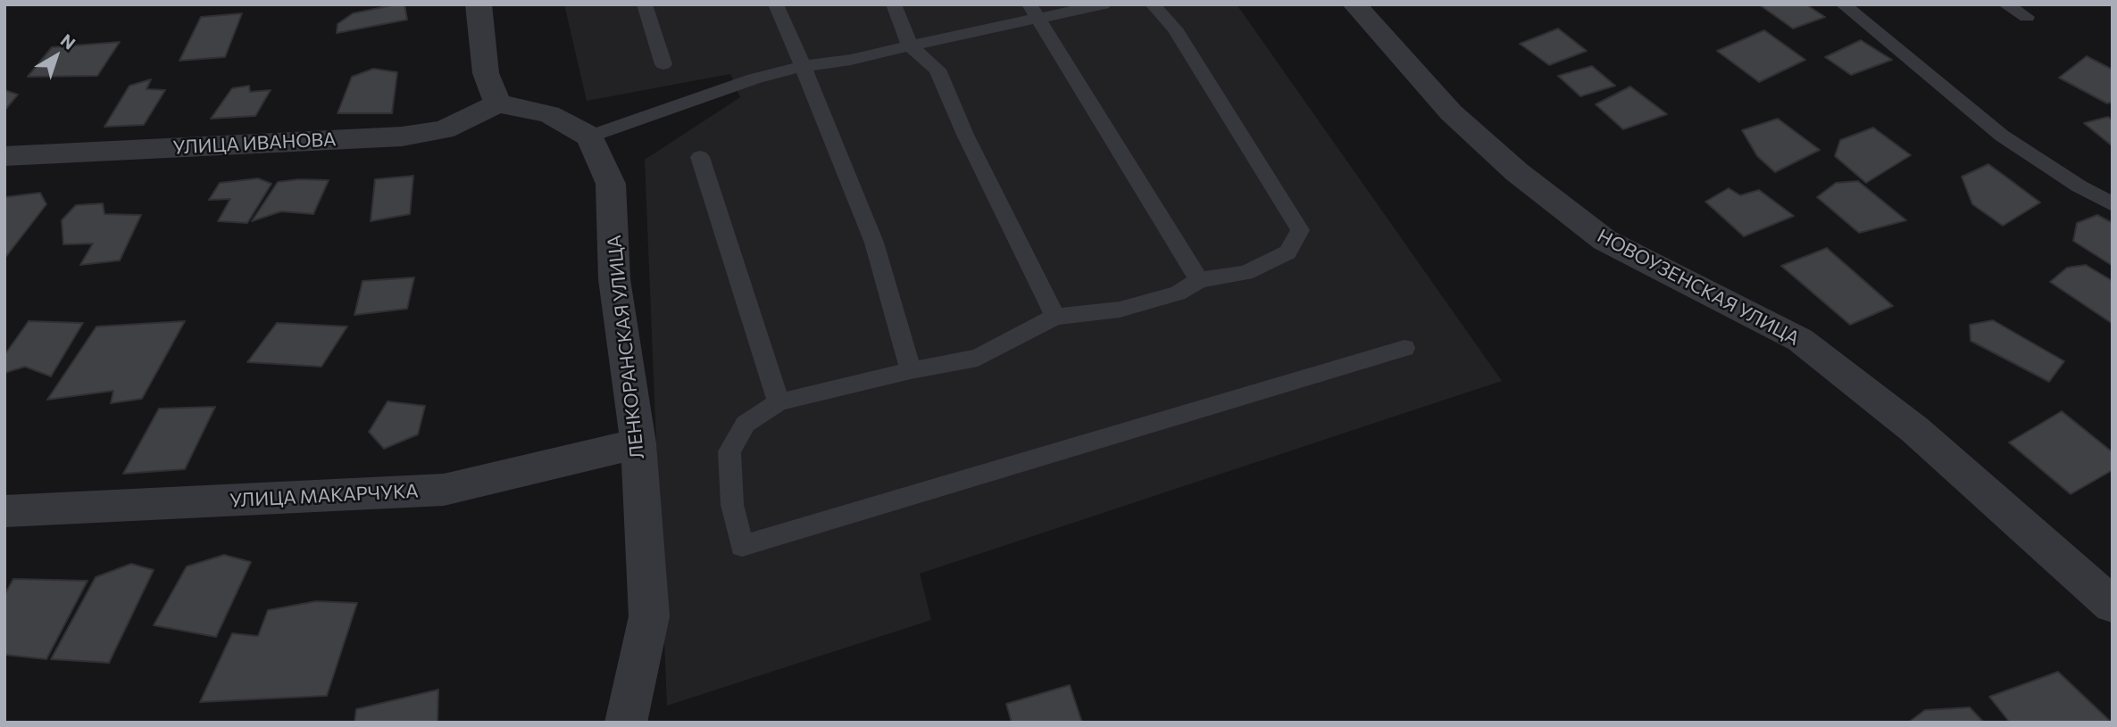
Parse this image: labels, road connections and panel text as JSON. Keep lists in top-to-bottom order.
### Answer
{
  "streets": {
    "street": [
      "УЛИЦА ИВАНОВА",
      "НОВОУЗЕНСКАЯ УЛИЦА",
      "ЛЕНКОРАНСКАЯ УЛИЦА",
      "УЛИЦА МАКАРЧУКА"
    ]
  },
  "crossings": [
    ["ЛЕНКОРАНСКАЯ УЛИЦА", "УЛИЦА МАКАРЧУКА"]
  ],
  "north": "top right"
}
